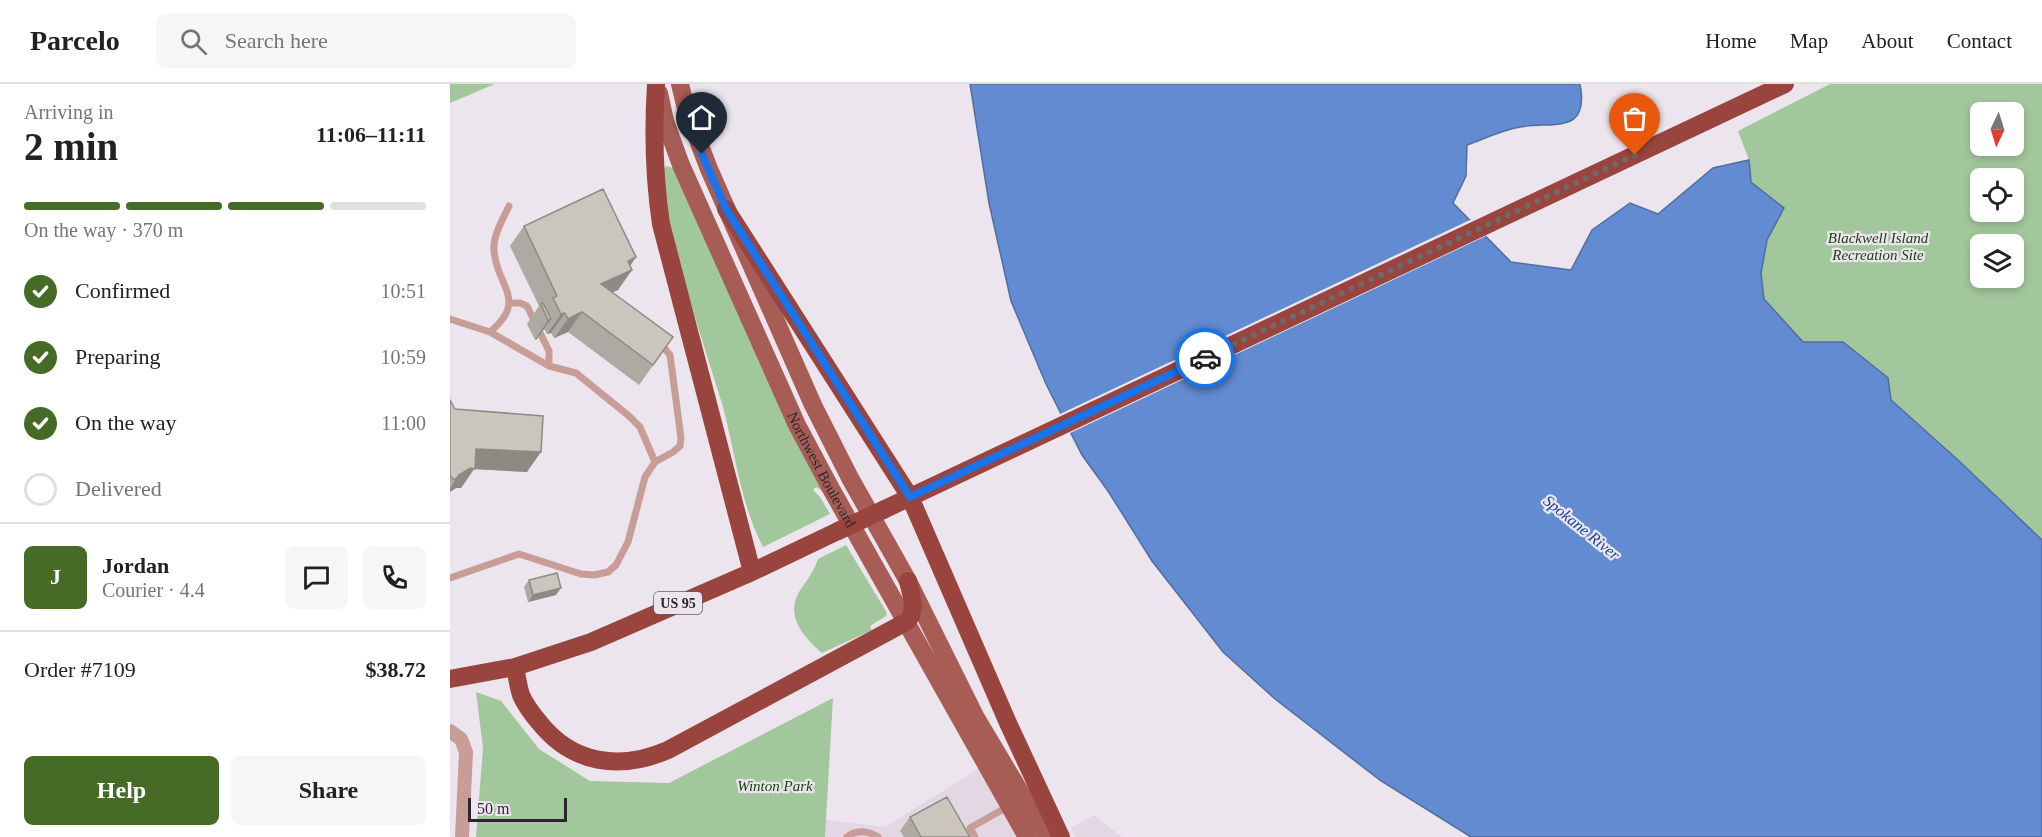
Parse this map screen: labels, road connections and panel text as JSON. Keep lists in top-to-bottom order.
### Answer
{
  "streets": {
    "highway": ["US 95"],
    "main road": ["Northwest Boulevard"]
  },
  "water": ["Spokane River"],
  "parks": ["Blackwell Island Recreation Site", "Winton Park"],
  "scale_bar": "50 m",
  "north": "bottom",
  "page": {
    "header": "Parcelo",
    "search": "Search here",
    "nav": [
      "Home",
      "Map",
      "About",
      "Contact"
    ],
    "heading": ["2 min", "Arriving in", "11:06–11:11"],
    "panel": [
      "Jordan",
      "Courier · 4.4",
      "Order #7109",
      "$38.72"
    ],
    "bar": "On the way · 370 m",
    "list": [
      ["Confirmed", "10:51"],
      ["Preparing", "10:59"],
      ["On the way", "11:00"],
      "Delivered"
    ],
    "round": "J",
    "buttons": ["Help", "Share"],
    "scale": "50 m"
  }
}
